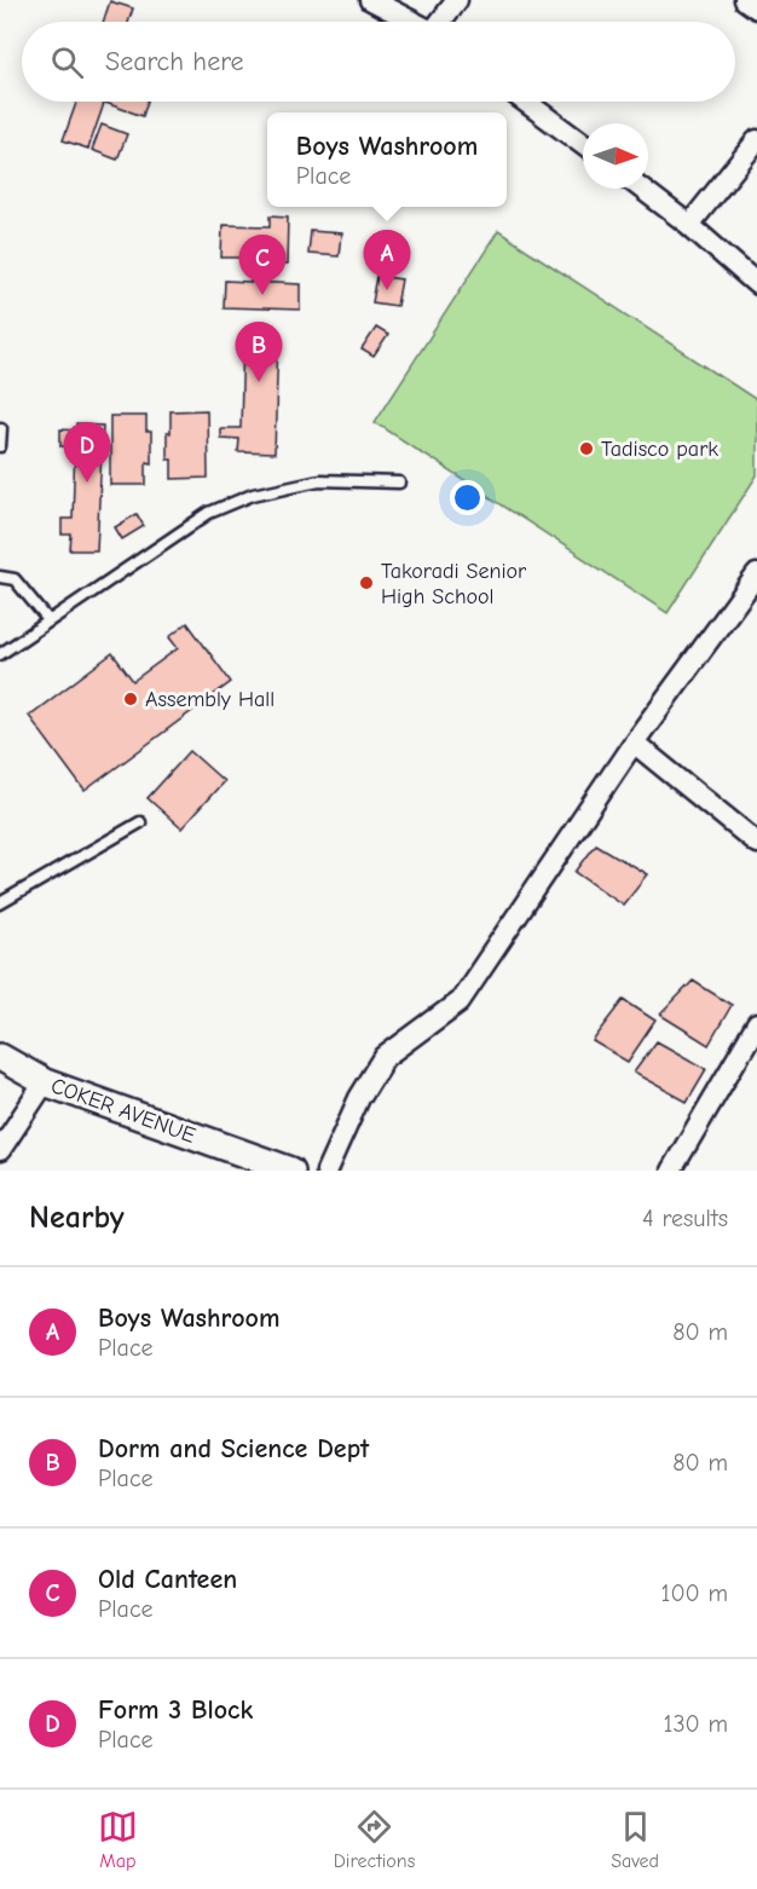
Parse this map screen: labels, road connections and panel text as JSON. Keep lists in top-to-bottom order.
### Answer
{
  "streets": {
    "street": ["COKER AVENUE"]
  },
  "places": ["Tadisco park", "Takoradi Senior High School", "Assembly Hall"],
  "north": "right",
  "page": {
    "search": "Search here",
    "popup": ["Boys Washroom", "Place"],
    "pins": [
      "A",
      "C",
      "B",
      "D"
    ],
    "heading": ["Nearby", "4 results"],
    "list": [
      {
        "mark": "A",
        "name": "Boys Washroom",
        "note": "Place",
        "value": "80 m"
      },
      {
        "mark": "B",
        "name": "Dorm and Science Dept",
        "note": "Place",
        "value": "80 m"
      },
      {
        "mark": "C",
        "name": "Old Canteen",
        "note": "Place",
        "value": "100 m"
      },
      {
        "mark": "D",
        "name": "Form 3 Block",
        "note": "Place",
        "value": "130 m"
      }
    ],
    "nav": ["Map", "Directions", "Saved"]
  }
}
